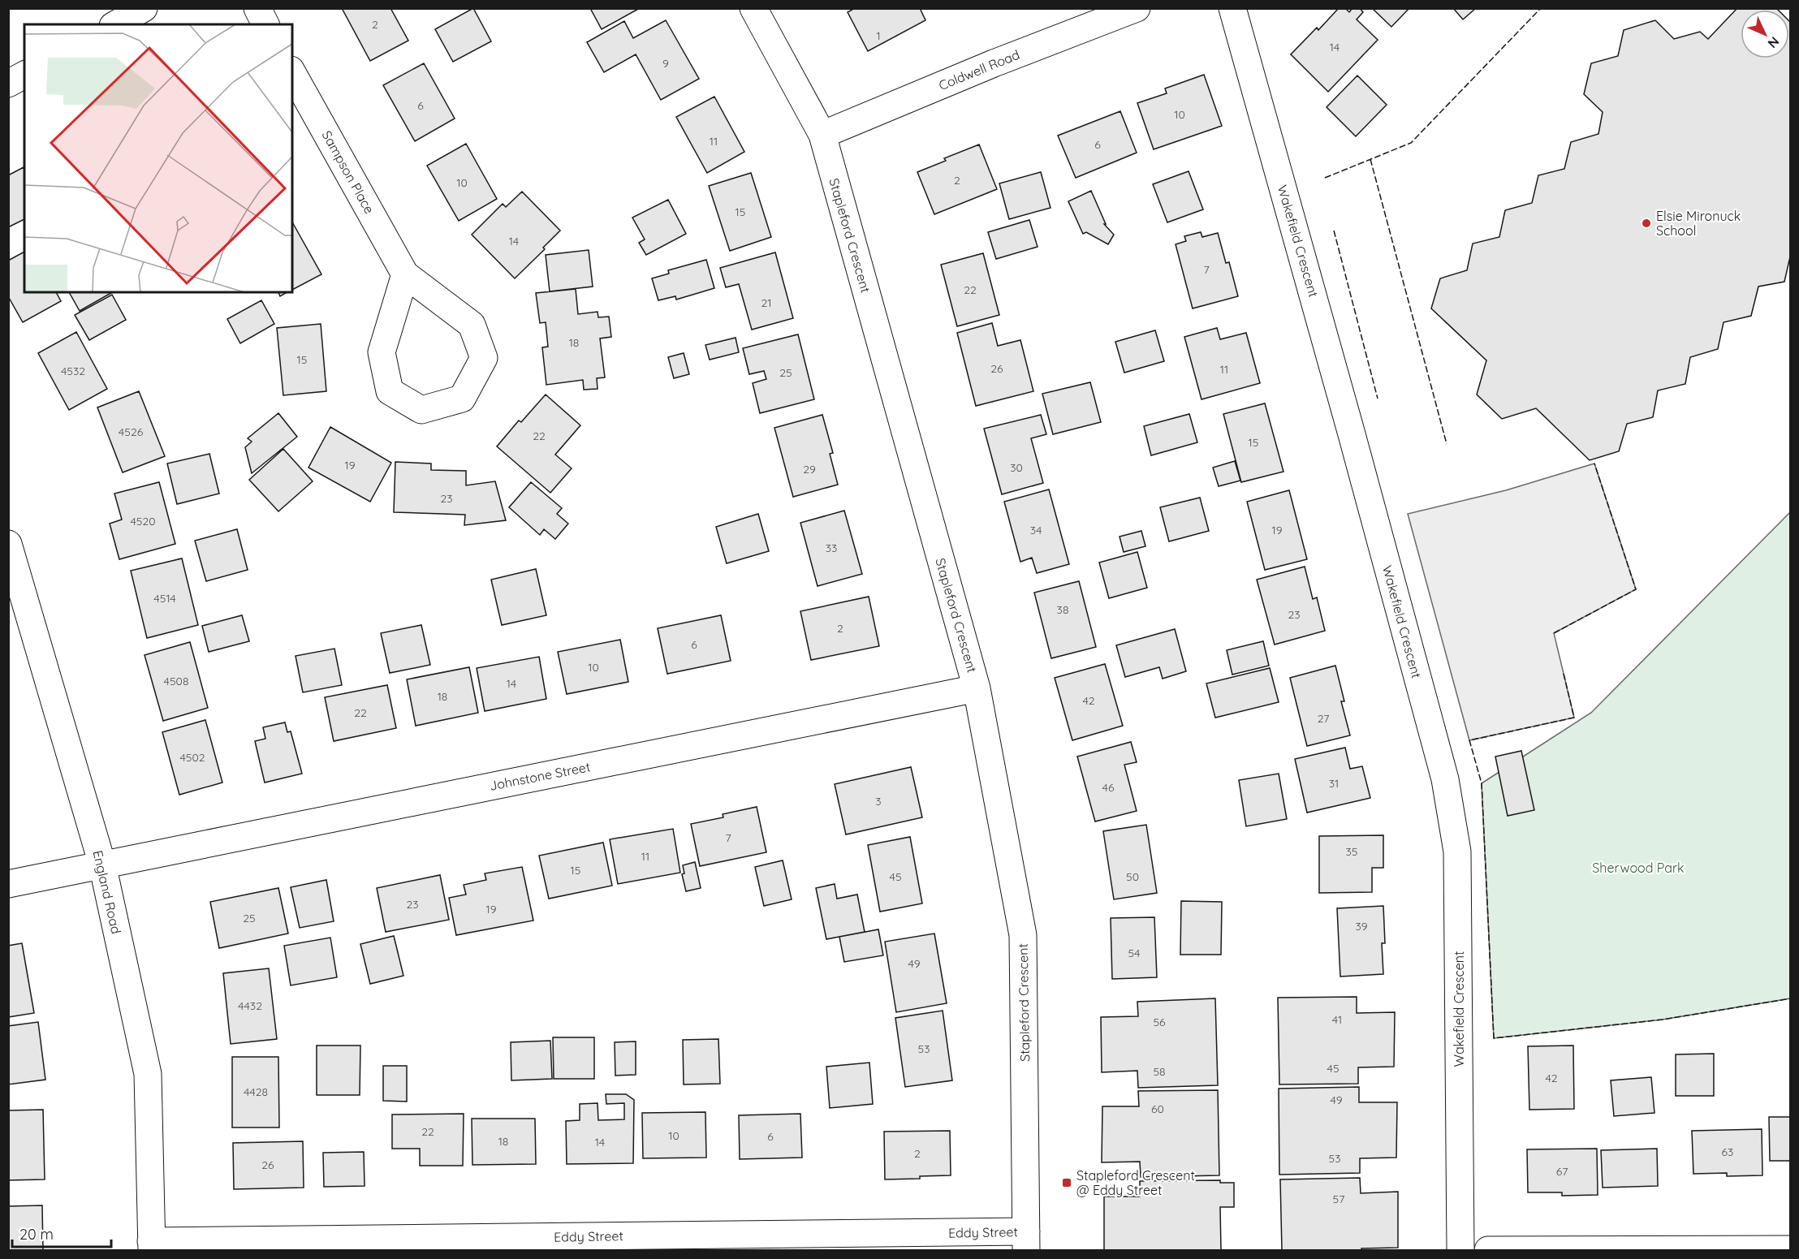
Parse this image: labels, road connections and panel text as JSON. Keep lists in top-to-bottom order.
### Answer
{
  "streets": {
    "street": [
      "Coldwell Road",
      "Sampson Place",
      "Stapleford Crescent",
      "Wakefield Crescent",
      "Johnstone Street",
      "England Road",
      "Eddy Street"
    ]
  },
  "crossings": [
    ["Coldwell Road", "Stapleford Crescent"],
    ["Stapleford Crescent", "Johnstone Street"],
    ["Stapleford Crescent", "Eddy Street"],
    ["Johnstone Street", "England Road"],
    ["England Road", "Eddy Street"]
  ],
  "parks": ["Sherwood Park"],
  "places": {
    "other": ["Elsie Mironuck School"],
    "transit": ["Stapleford Crescent @ Eddy Street"]
  },
  "house_numbers": [
    "2",
    "1",
    "14",
    "9",
    "6",
    "10",
    "11",
    "6",
    "2",
    "10",
    "15",
    "14",
    "7",
    "22",
    "21",
    "18",
    "15",
    "26",
    "11",
    "4532",
    "25",
    "4526",
    "22",
    "15",
    "19",
    "30",
    "29",
    "23",
    "4520",
    "34",
    "19",
    "33",
    "4514",
    "38",
    "23",
    "2",
    "6",
    "10",
    "4508",
    "14",
    "18",
    "42",
    "22",
    "27",
    "4502",
    "31",
    "46",
    "3",
    "7",
    "35",
    "11",
    "15",
    "45",
    "50",
    "23",
    "19",
    "25",
    "39",
    "54",
    "49",
    "4432",
    "41",
    "56",
    "53",
    "45",
    "58",
    "42",
    "4428",
    "49",
    "60",
    "22",
    "10",
    "6",
    "18",
    "14",
    "63",
    "2",
    "53",
    "26",
    "67",
    "57"
  ],
  "scale_bar": "20 m",
  "north": "bottom right"
}
